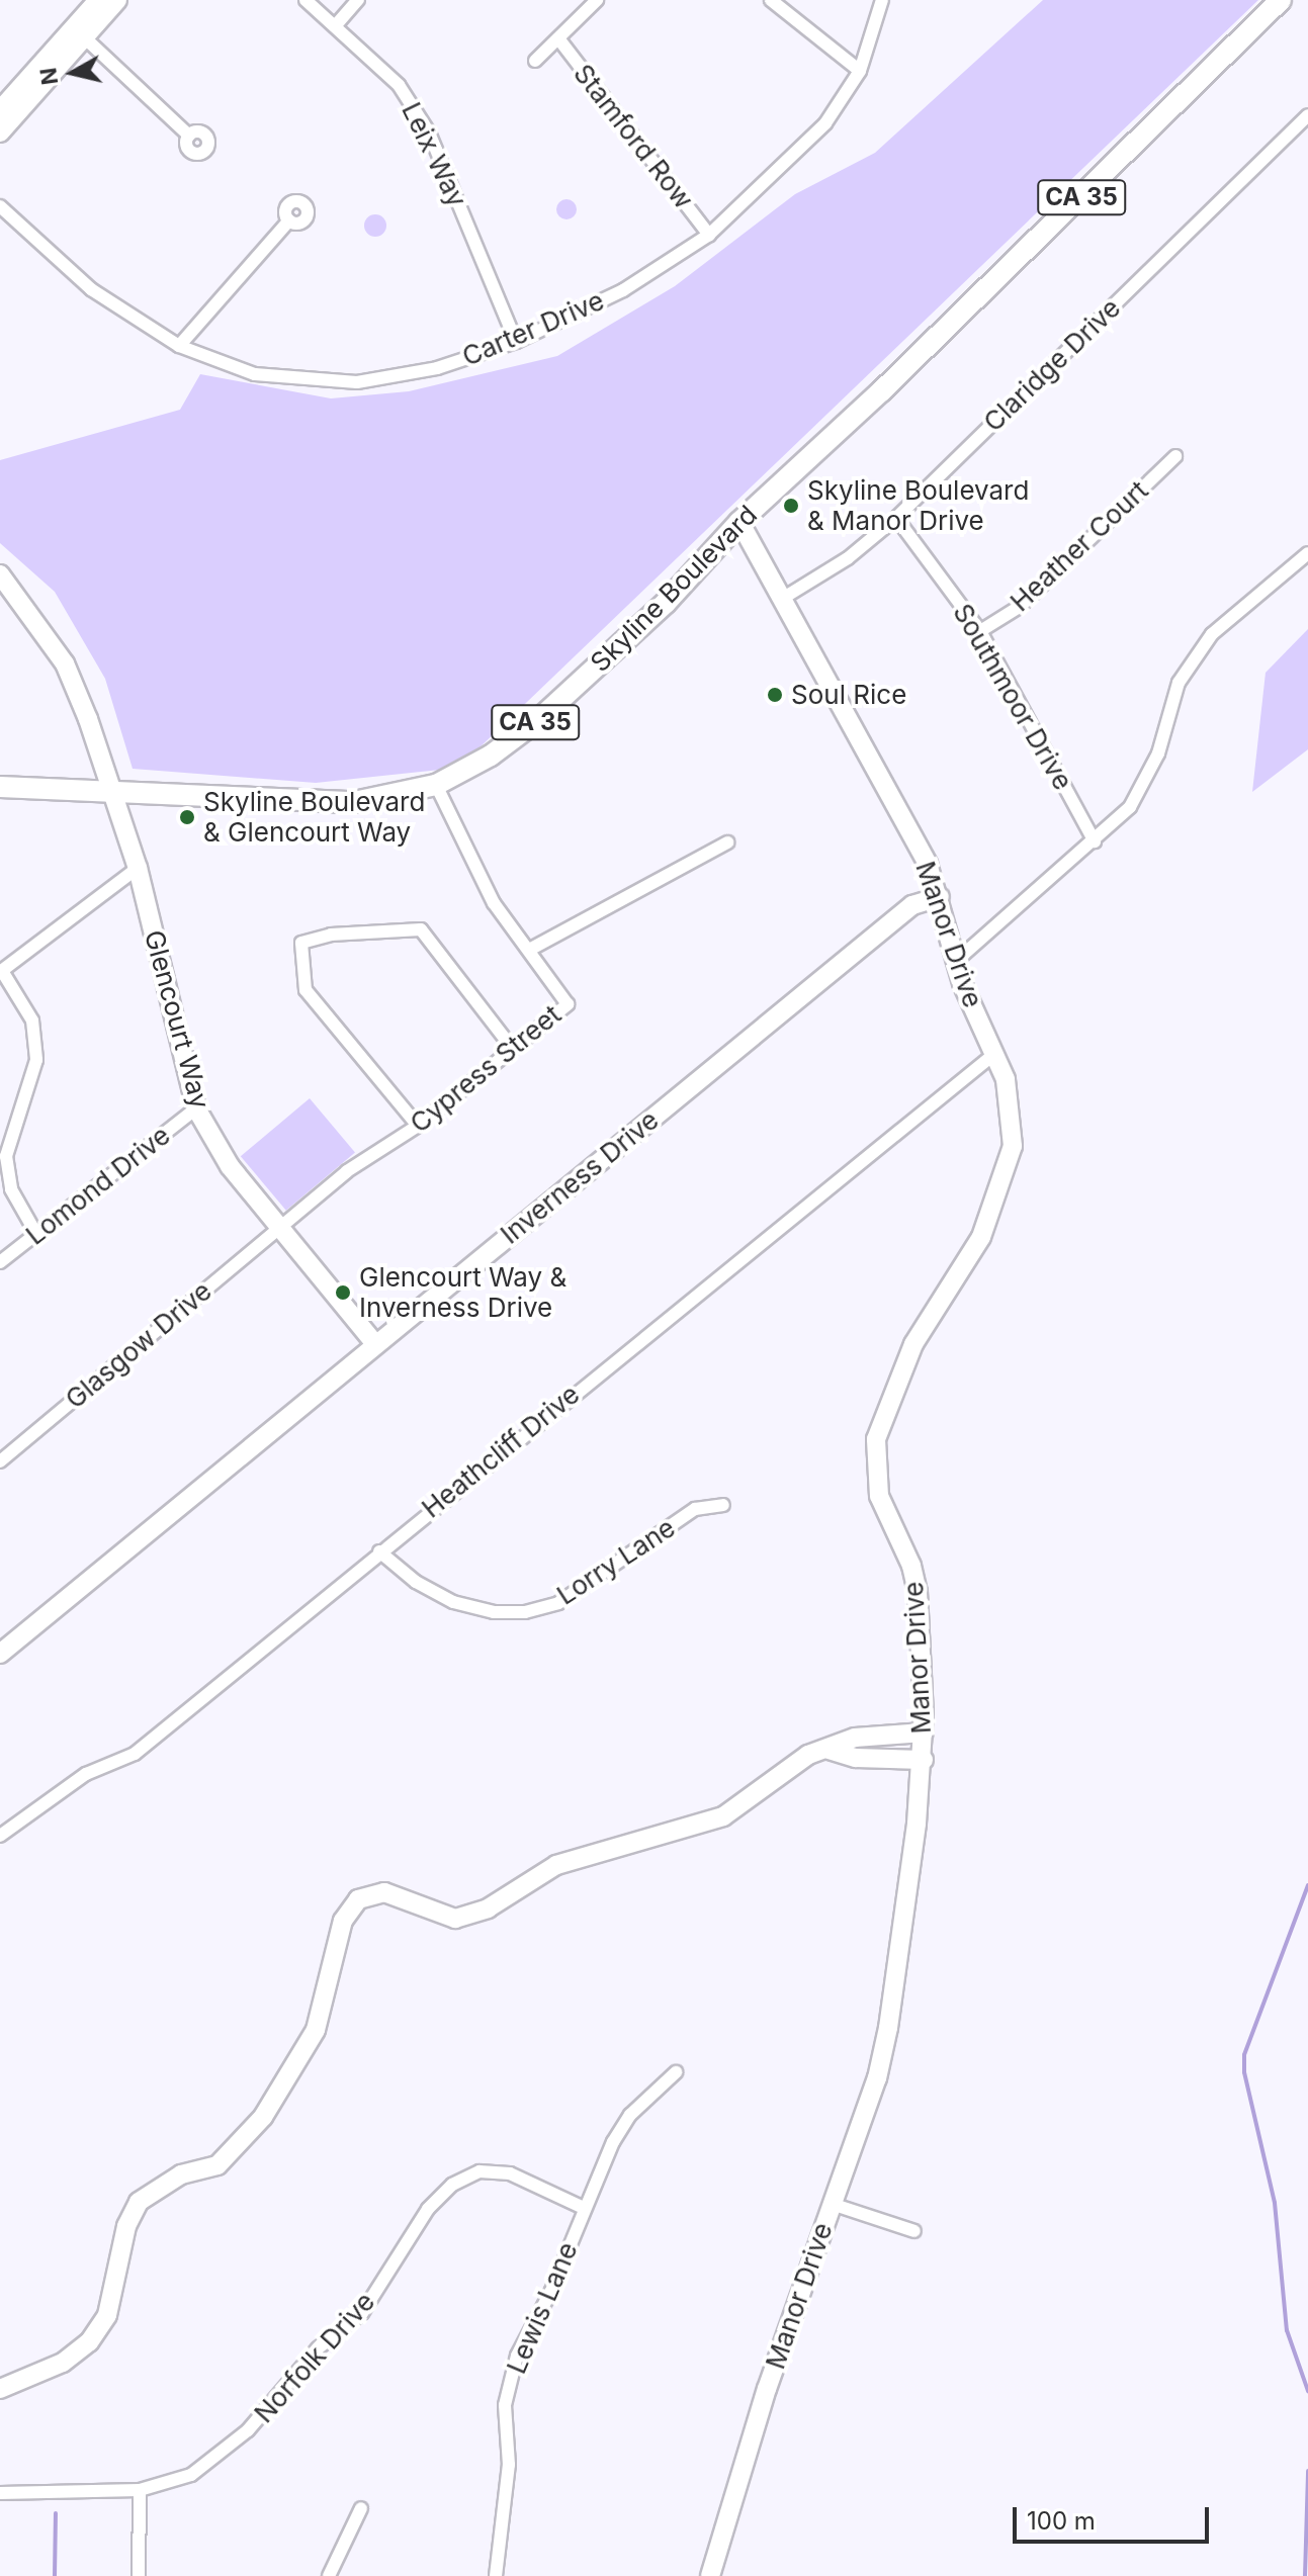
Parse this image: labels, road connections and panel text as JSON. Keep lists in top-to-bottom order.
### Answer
{
  "streets": {
    "main road": ["CA 35", "Skyline Boulevard"],
    "street": [
      "Stamford Row",
      "Leix Way",
      "Carter Drive",
      "Claridge Drive",
      "Heather Court",
      "Southmoor Drive",
      "Manor Drive",
      "Glencourt Way",
      "Cypress Street",
      "Inverness Drive",
      "Lomond Drive",
      "Glasgow Drive",
      "Heathcliff Drive",
      "Lorry Lane",
      "Lewis Lane",
      "Norfolk Drive"
    ]
  },
  "crossings": [
    ["Stamford Row", "Carter Drive"],
    ["Leix Way", "Carter Drive"],
    ["Claridge Drive", "Southmoor Drive"],
    ["Claridge Drive", "Manor Drive"],
    ["Heather Court", "Southmoor Drive"],
    ["Skyline Boulevard", "Manor Drive"],
    ["Skyline Boulevard", "Glencourt Way"],
    ["Skyline Boulevard", "Cypress Street"],
    ["Manor Drive", "Inverness Drive"],
    ["Manor Drive", "Heathcliff Drive"],
    ["Glencourt Way", "Cypress Street"],
    ["Glencourt Way", "Inverness Drive"],
    ["Glencourt Way", "Lomond Drive"],
    ["Glencourt Way", "Glasgow Drive"],
    ["Cypress Street", "Glasgow Drive"],
    ["Heathcliff Drive", "Lorry Lane"],
    ["Lewis Lane", "Norfolk Drive"]
  ],
  "places": [
    "Skyline Boulevard & Manor Drive",
    "Soul Rice",
    "Skyline Boulevard & Glencourt Way",
    "Glencourt Way & Inverness Drive"
  ],
  "scale_bar": "100 m",
  "north": "left"
}
